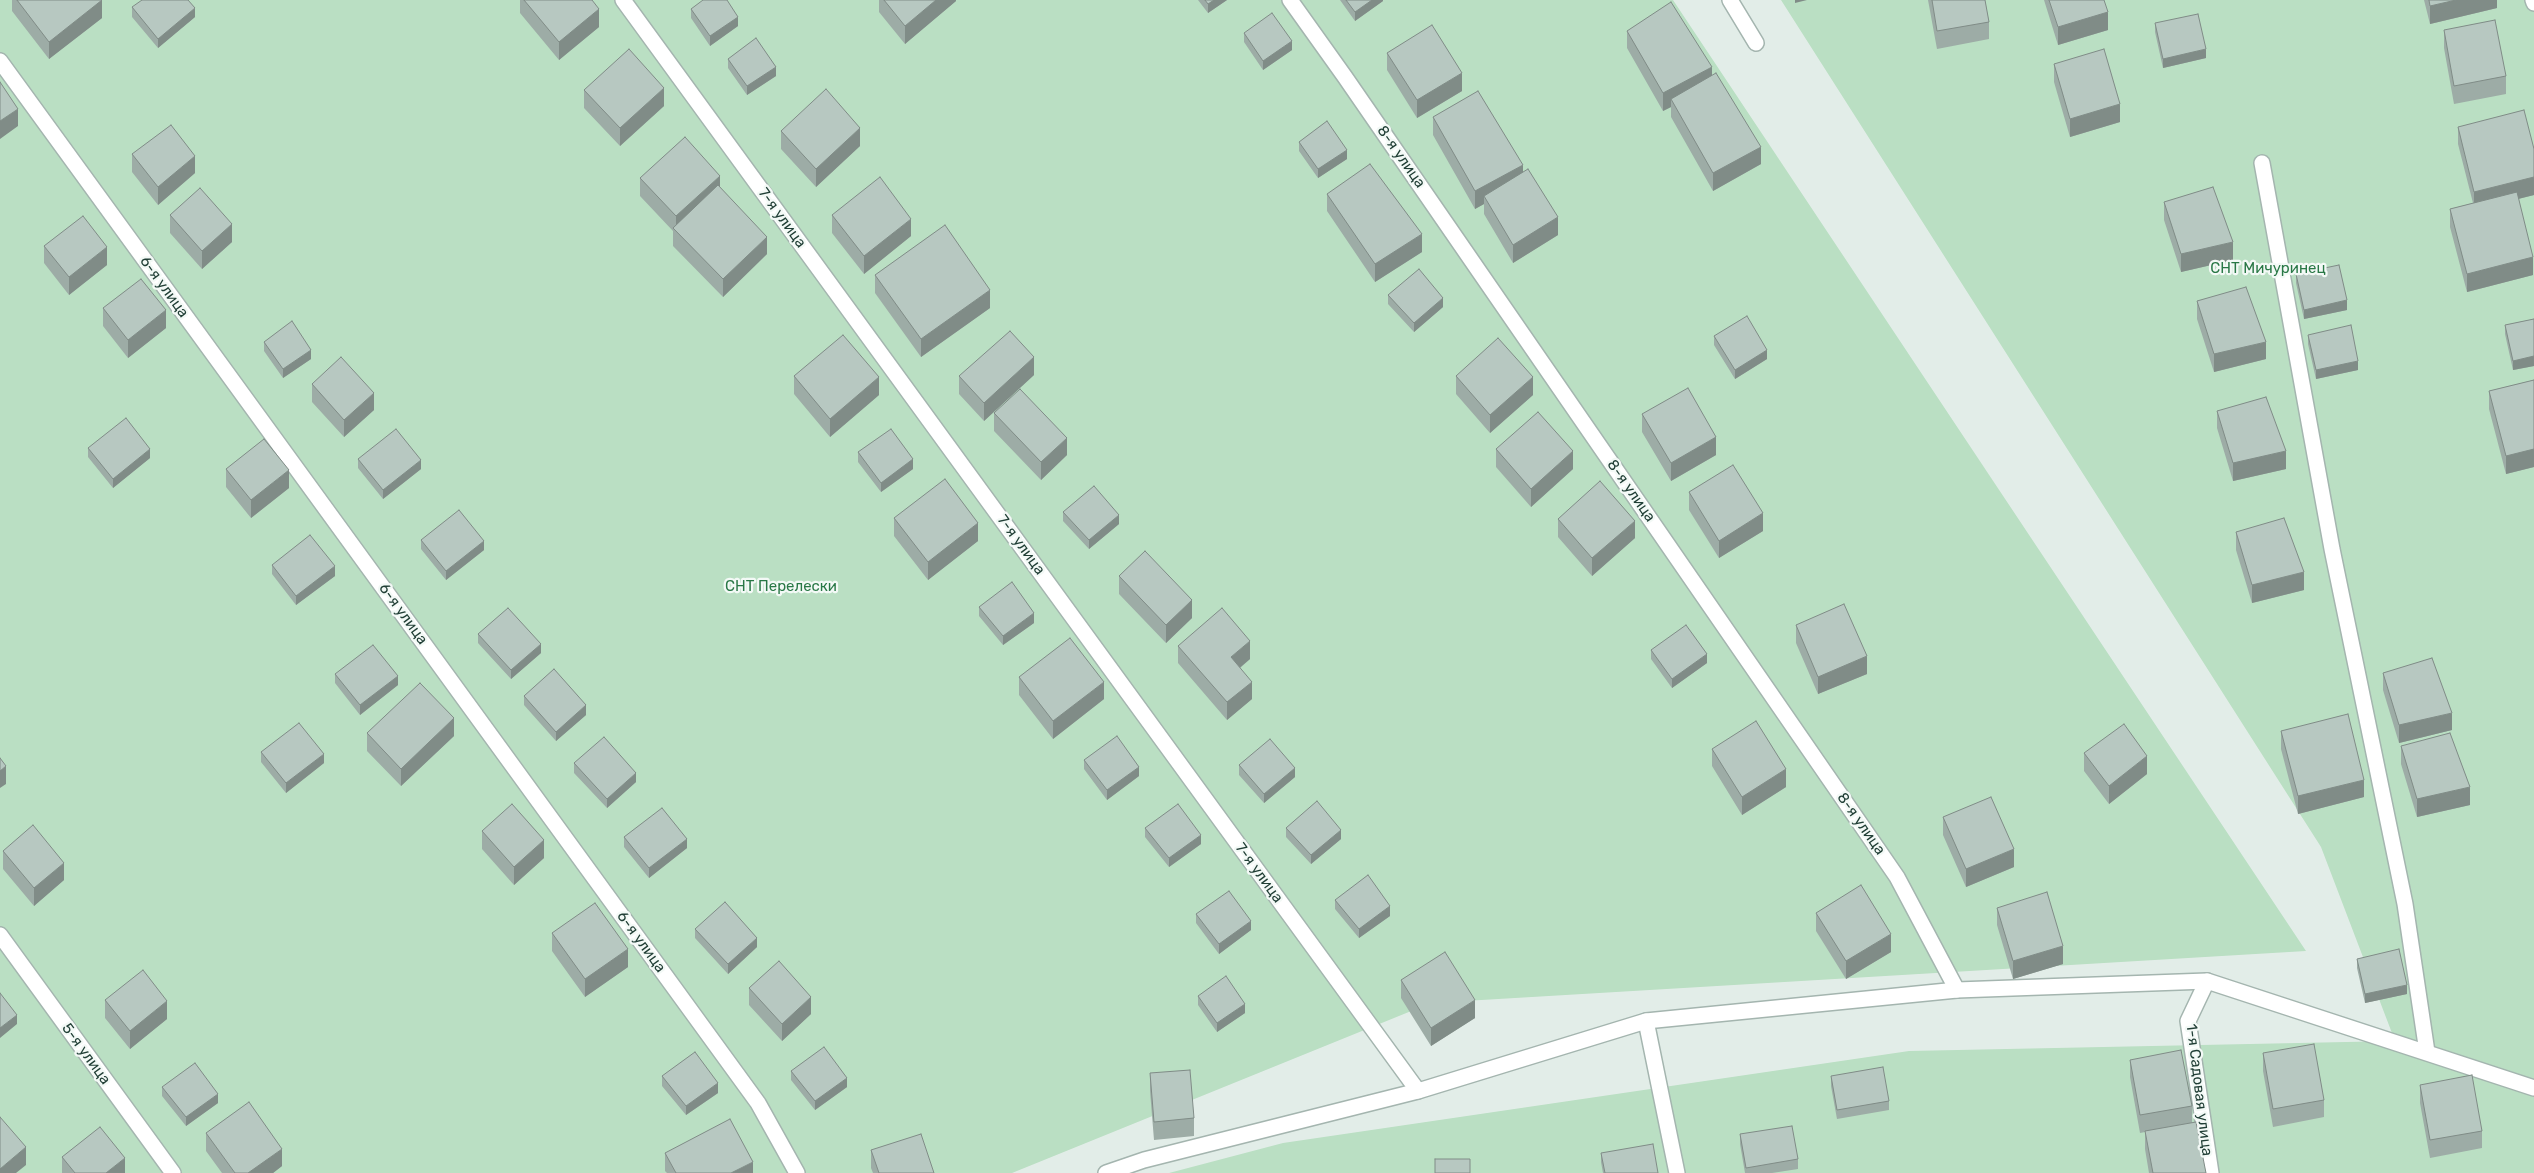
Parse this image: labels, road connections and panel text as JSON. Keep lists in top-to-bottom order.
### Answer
{
  "streets": {
    "street": [
      "8-я улица",
      "7-я улица",
      "6-я улица",
      "5-я улица",
      "1-я Садовая улица"
    ]
  },
  "parks": ["СНТ Мичуринец", "СНТ Перелески"]
}
